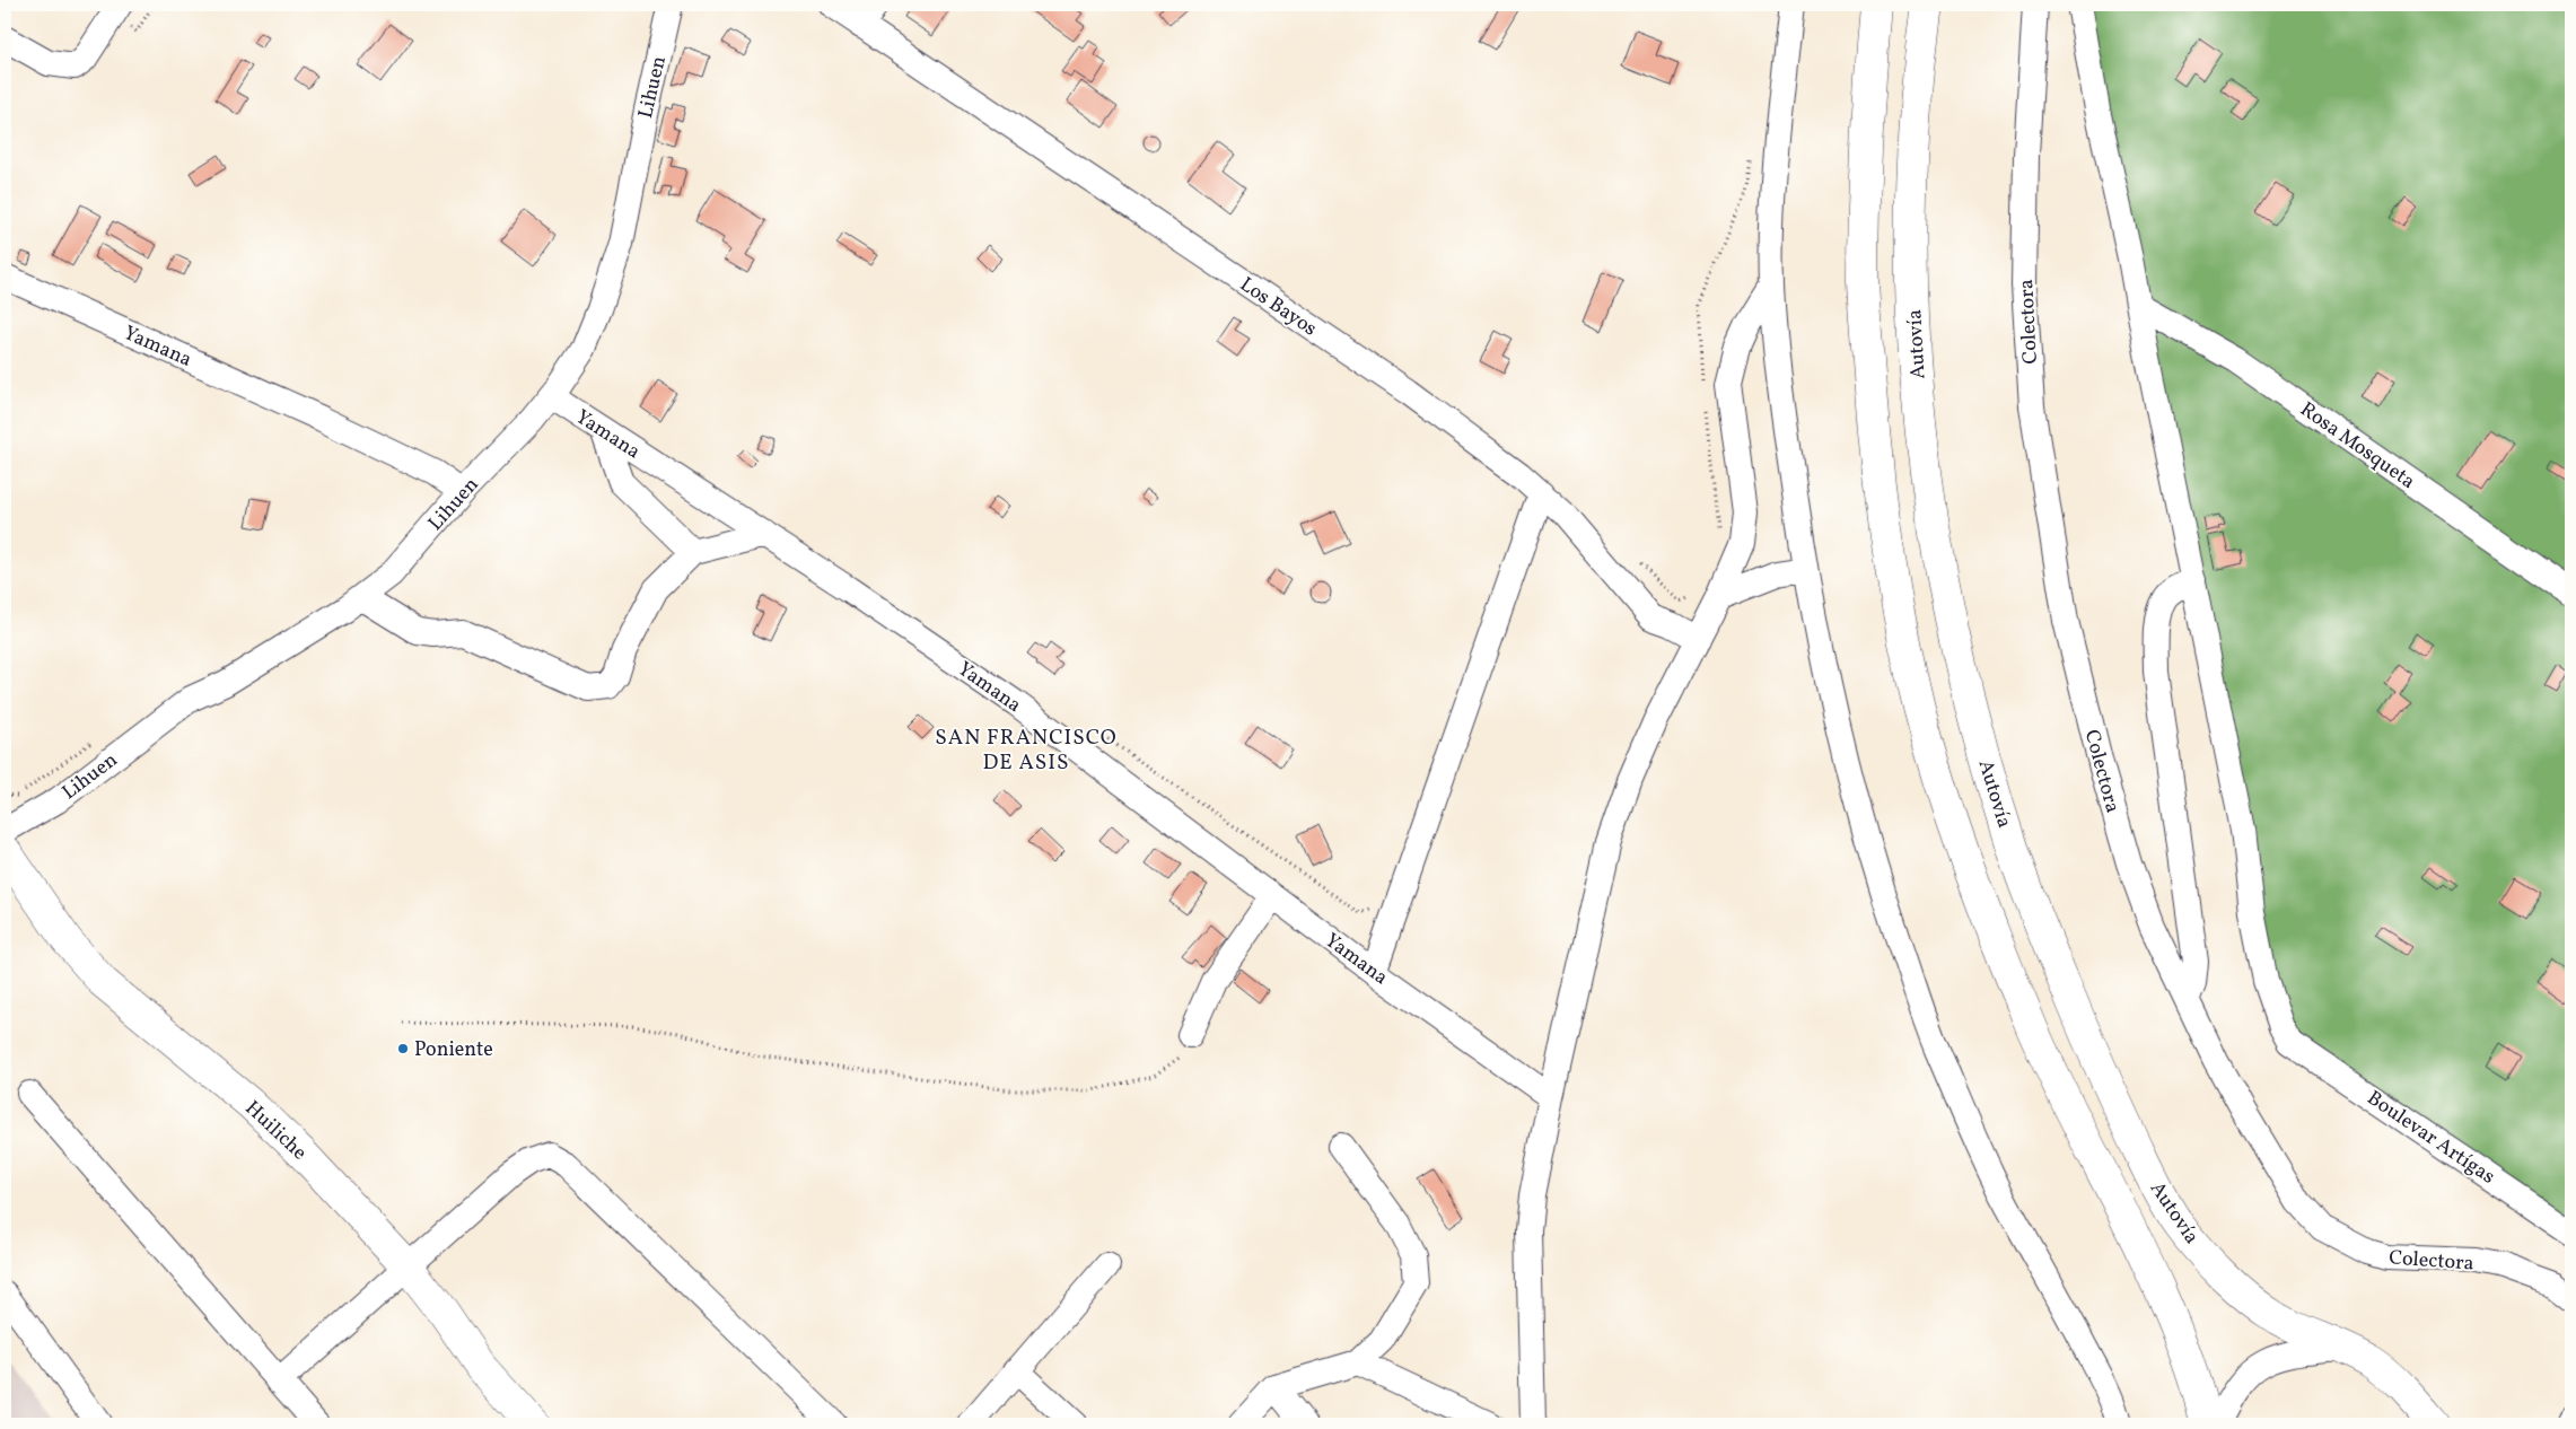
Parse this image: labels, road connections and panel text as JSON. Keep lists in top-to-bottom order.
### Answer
{
  "streets": {
    "street": [
      "Lihuen",
      "Los Bayos",
      "Colectora",
      "Autovía",
      "Yamana",
      "Rosa Mosqueta",
      "Huiliche",
      "Boulevar Artígas"
    ]
  },
  "crossings": [
    ["Lihuen", "Yamana"]
  ],
  "districts": ["SAN FRANCISCO DE ASIS"],
  "places": ["Poniente"]
}
